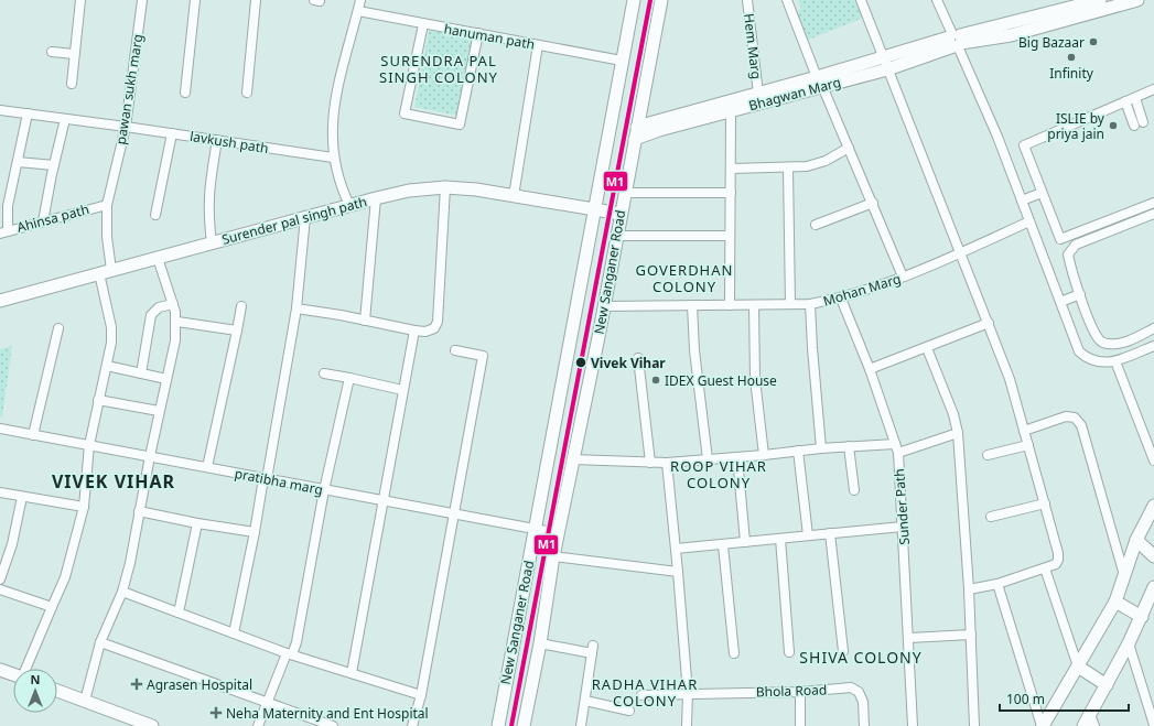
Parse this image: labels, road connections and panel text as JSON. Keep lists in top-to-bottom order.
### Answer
{
  "streets": {
    "street": [
      "hanuman path",
      "Hem Marg",
      "pawan sukh marg",
      "Bhagwan Marg",
      "lavkush path",
      "Ahinsa path",
      "Surender pal singh path",
      "New Sanganer Road",
      "Mohan Marg",
      "pratibha marg",
      "Sunder Path",
      "Bhola Road"
    ]
  },
  "crossings": [
    ["hanuman path", "New Sanganer Road"],
    ["Hem Marg", "Bhagwan Marg"],
    ["pawan sukh marg", "lavkush path"],
    ["pawan sukh marg", "Ahinsa path"],
    ["pawan sukh marg", "Surender pal singh path"],
    ["Bhagwan Marg", "New Sanganer Road"],
    ["Surender pal singh path", "New Sanganer Road"],
    ["New Sanganer Road", "Mohan Marg"],
    ["New Sanganer Road", "pratibha marg"],
    ["Mohan Marg", "Sunder Path"]
  ],
  "districts": [
    "SURENDRA PAL SINGH COLONY",
    "GOVERDHAN COLONY",
    "ROOP VIHAR COLONY",
    "VIVEK VIHAR",
    "SHIVA COLONY",
    "RADHA VIHAR COLONY"
  ],
  "places": {
    "other": [
      "Big Bazaar",
      "Infinity",
      "ISLIE by priya jain",
      "Vivek Vihar",
      "IDEX Guest House"
    ],
    "health": ["Agrasen Hospital", "Neha Maternity and Ent Hospital"]
  },
  "lines": ["transit line M1"],
  "scale_bar": "100 m",
  "north": "top"
}
